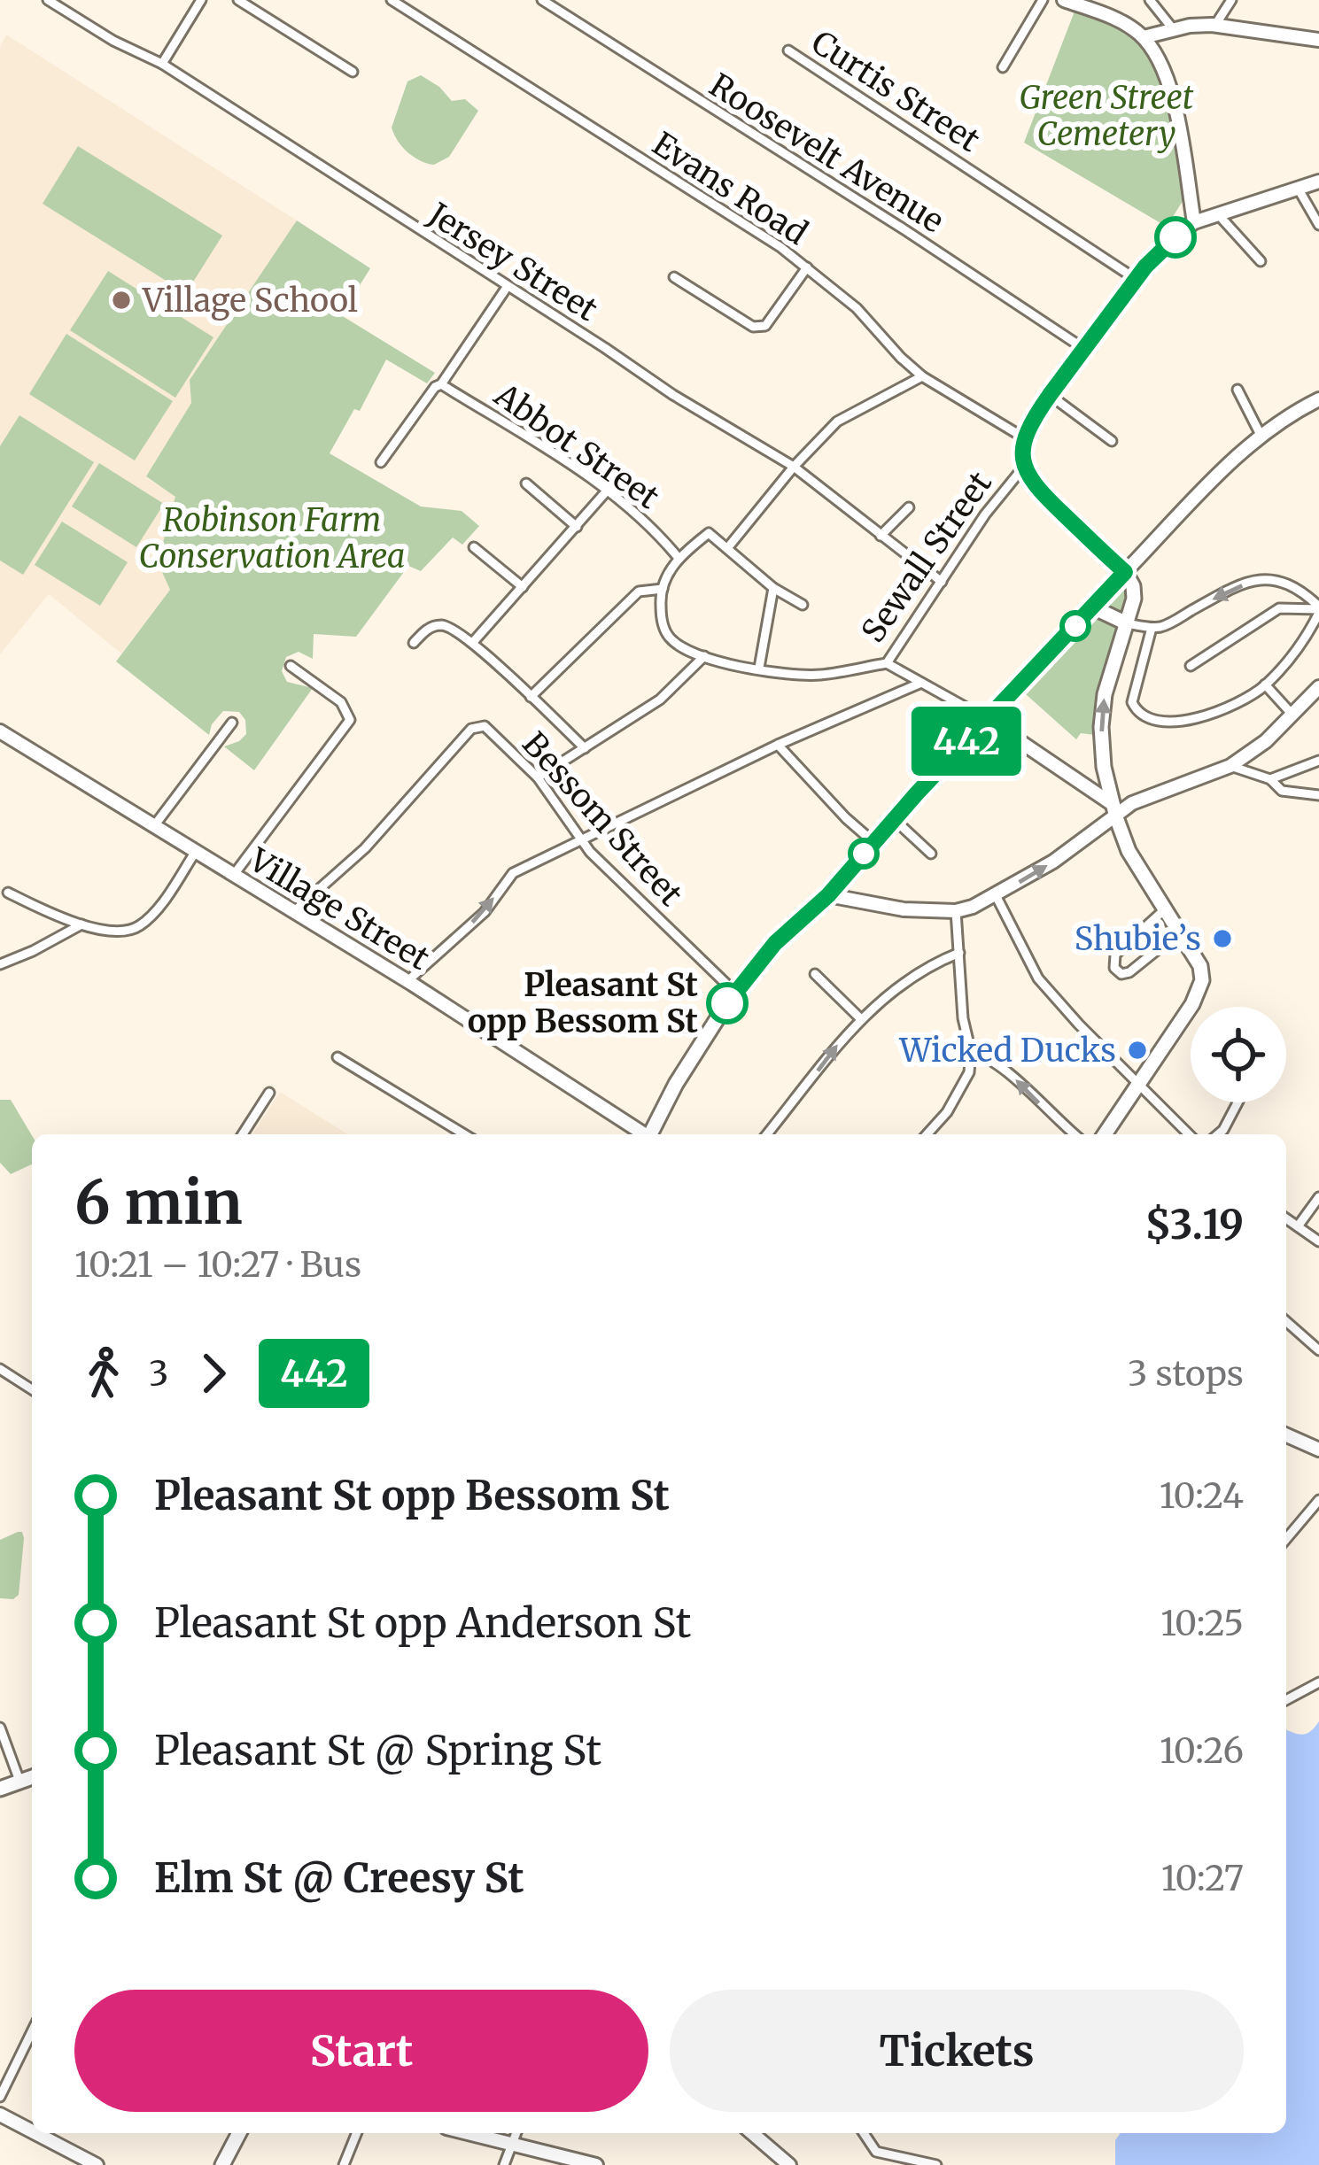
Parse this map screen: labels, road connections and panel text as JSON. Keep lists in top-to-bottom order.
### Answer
{
  "streets": {
    "main road": ["Village Street"],
    "street": [
      "Curtis Street",
      "Roosevelt Avenue",
      "Evans Road",
      "Jersey Street",
      "Abbot Street",
      "Sewall Street",
      "Bessom Street"
    ]
  },
  "crossings": [
    ["Jersey Street", "Sewall Street"],
    ["Abbot Street", "Sewall Street"],
    ["Bessom Street", "Village Street"]
  ],
  "parks": ["Green Street Cemetery", "Robinson Farm Conservation Area"],
  "places": [
    "Village School",
    "Shubie’s",
    "Pleasant St opp Bessom St",
    "Wicked Ducks"
  ],
  "lines": ["bus line 442"],
  "page": {
    "on_map": "442",
    "heading": ["6 min", "10:21 – 10:27 · Bus", "$3.19"],
    "legs": ["3", "442", "3 stops"],
    "list": [
      {
        "name": "Pleasant St opp Bessom St",
        "value": "10:24"
      },
      {
        "name": "Pleasant St opp Anderson St",
        "value": "10:25"
      },
      {
        "name": "Pleasant St @ Spring St",
        "value": "10:26"
      },
      {
        "name": "Elm St @ Creesy St",
        "value": "10:27"
      }
    ],
    "buttons": ["Start", "Tickets"]
  }
}
